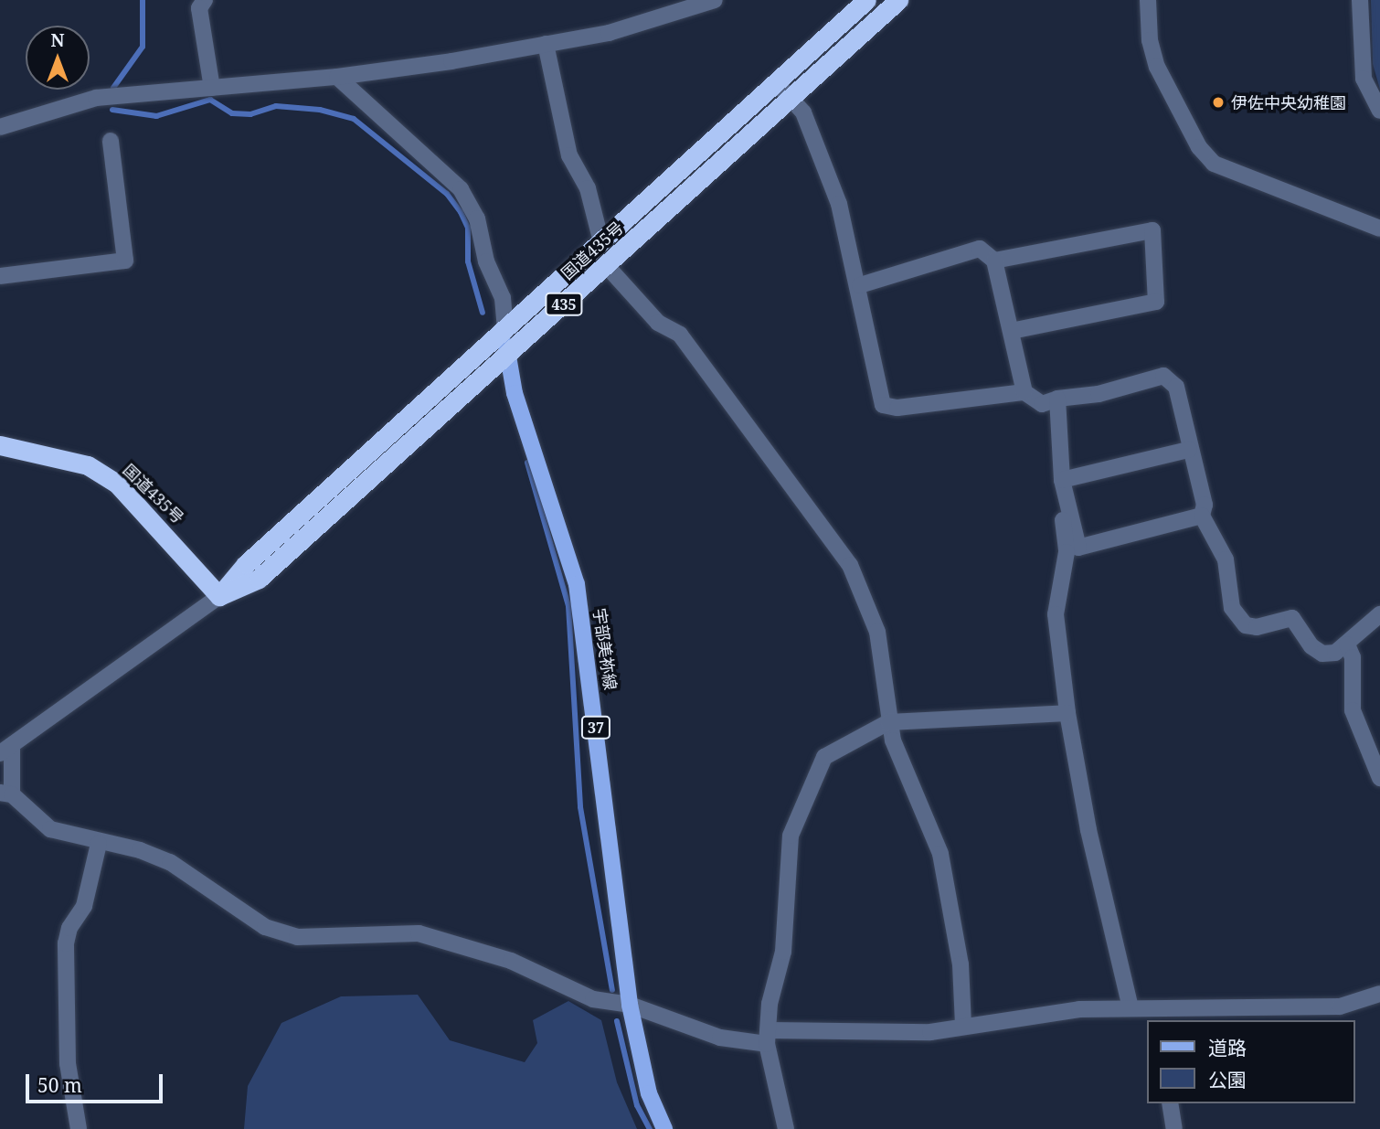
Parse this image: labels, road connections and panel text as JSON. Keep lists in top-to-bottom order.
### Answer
{
  "streets": {
    "highway": ["国道435号", "435"],
    "main road": ["宇部美祢線", "37"]
  },
  "crossings": [
    ["国道435号", "宇部美祢線"]
  ],
  "places": ["伊佐中央幼稚園"],
  "legend": ["道路", "公園"],
  "scale_bar": "50 m",
  "north": "top"
}
